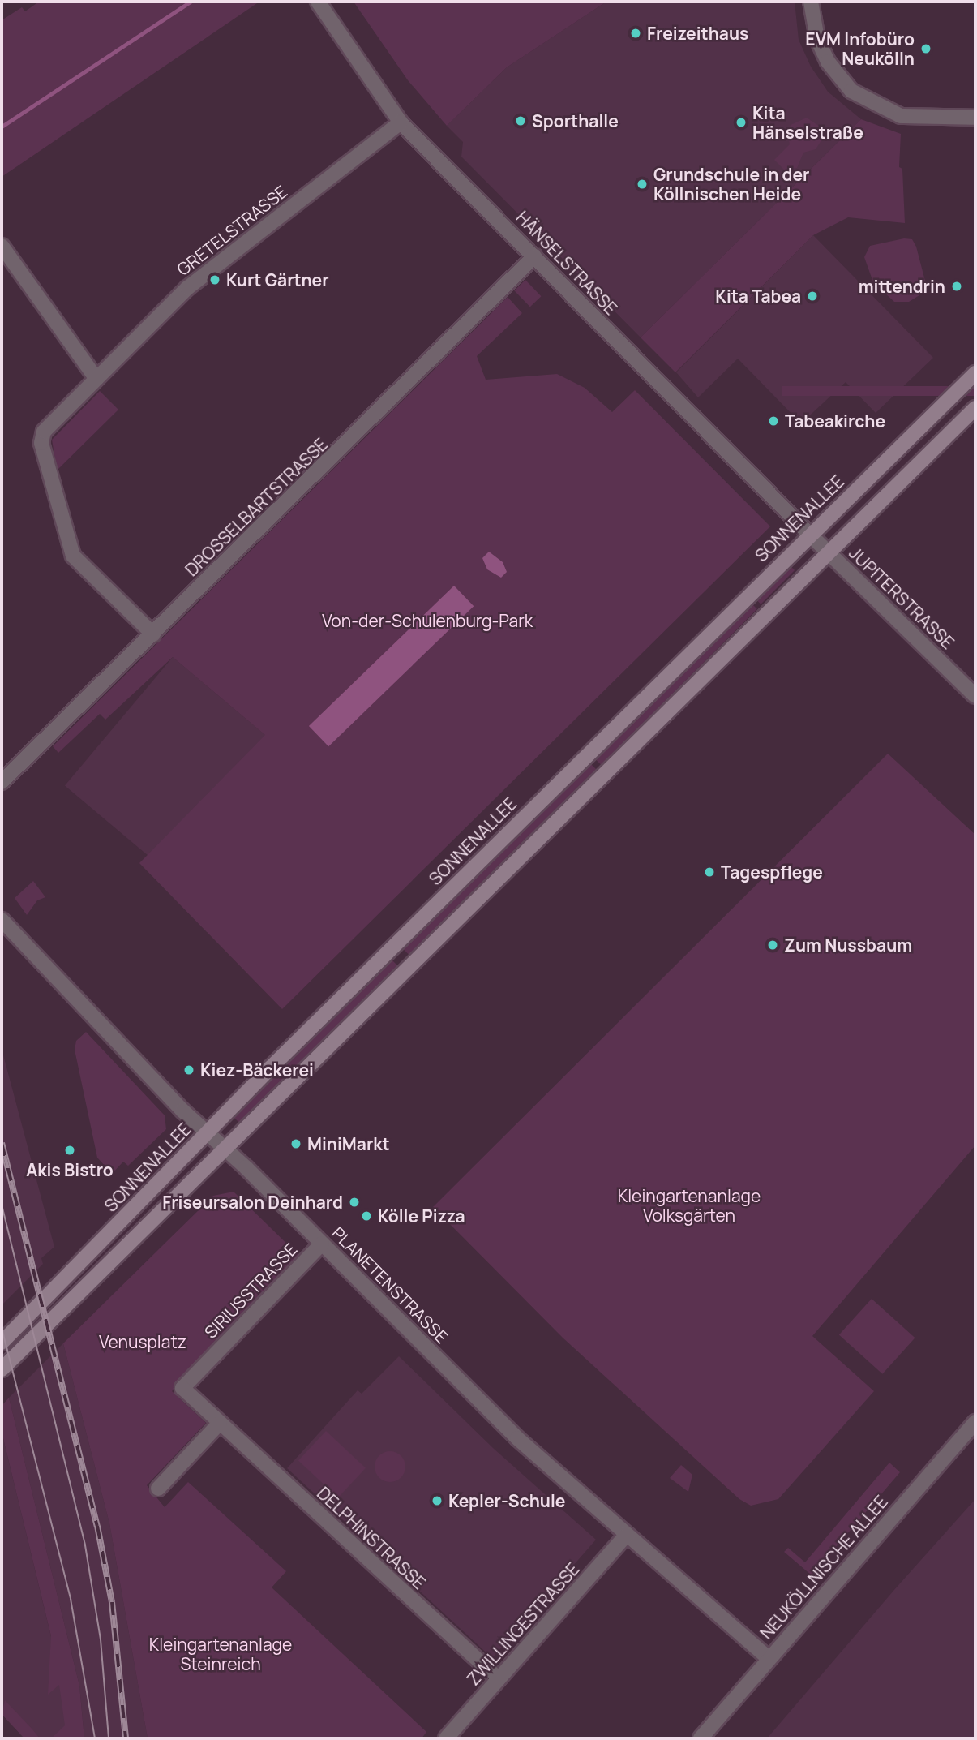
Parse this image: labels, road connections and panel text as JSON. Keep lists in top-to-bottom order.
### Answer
{
  "streets": {
    "main road": ["SONNENALLEE"],
    "street": [
      "GRETELSTRASSE",
      "HÄNSELSTRASSE",
      "DROSSELBARTSTRASSE",
      "JUPITERSTRASSE",
      "PLANETENSTRASSE",
      "SIRIUSSTRASSE",
      "DELPHINSTRASSE",
      "NEUKÖLLNISCHE ALLEE",
      "ZWILLINGESTRASSE"
    ]
  },
  "crossings": [
    ["GRETELSTRASSE", "HÄNSELSTRASSE"],
    ["GRETELSTRASSE", "DROSSELBARTSTRASSE"],
    ["HÄNSELSTRASSE", "DROSSELBARTSTRASSE"],
    ["HÄNSELSTRASSE", "SONNENALLEE"],
    ["HÄNSELSTRASSE", "JUPITERSTRASSE"],
    ["SONNENALLEE", "PLANETENSTRASSE"],
    ["PLANETENSTRASSE", "SIRIUSSTRASSE"],
    ["PLANETENSTRASSE", "NEUKÖLLNISCHE ALLEE"],
    ["PLANETENSTRASSE", "ZWILLINGESTRASSE"],
    ["SIRIUSSTRASSE", "DELPHINSTRASSE"],
    ["DELPHINSTRASSE", "ZWILLINGESTRASSE"]
  ],
  "parks": [
    "Von-der-Schulenburg-Park",
    "Kleingartenanlage Volksgärten",
    "Venusplatz",
    "Kleingartenanlage Steinreich"
  ],
  "places": [
    "Freizeithaus",
    "EVM Infobüro Neukölln",
    "Sporthalle",
    "Kita Hänselstraße",
    "Grundschule in der Köllnischen Heide",
    "Kurt Gärtner",
    "mittendrin",
    "Kita Tabea",
    "Tabeakirche",
    "Tagespflege",
    "Zum Nussbaum",
    "Kiez-Bäckerei",
    "MiniMarkt",
    "Akis Bistro",
    "Friseursalon Deinhard",
    "Kölle Pizza",
    "Kepler-Schule"
  ]
}
